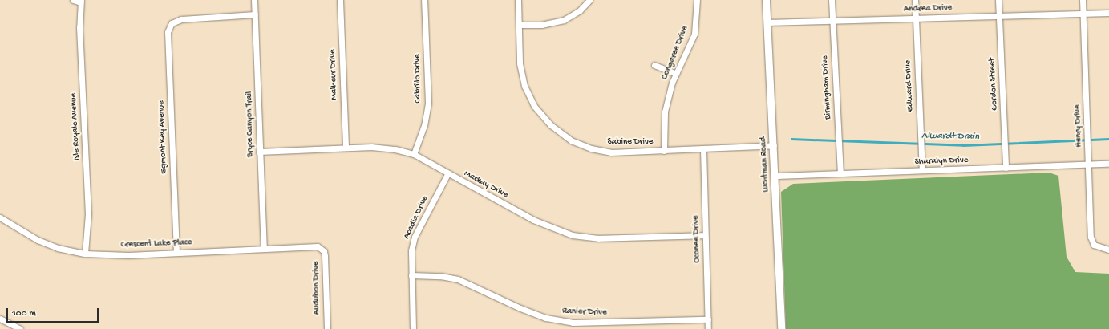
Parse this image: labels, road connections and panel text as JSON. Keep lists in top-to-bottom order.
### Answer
{
  "streets": {
    "street": [
      "Andrea Drive",
      "Congaree Drive",
      "Malheur Drive",
      "Cabrillo Drive",
      "Gordon Street",
      "Edward Drive",
      "Birmingham Drive",
      "Bryce Canyon Trail",
      "Henry Drive",
      "Isle Royale Avenue",
      "Egmont Key Avenue",
      "Sabine Drive",
      "Sharalyn Drive",
      "Luchtman Road",
      "Mackay Drive",
      "Acadia Drive",
      "Oconee Drive",
      "Crescent Lake Place",
      "Audubon Drive",
      "Ranier Drive"
    ]
  },
  "crossings": [
    ["Andrea Drive", "Gordon Street"],
    ["Andrea Drive", "Edward Drive"],
    ["Andrea Drive", "Birmingham Drive"],
    ["Andrea Drive", "Henry Drive"],
    ["Andrea Drive", "Luchtman Road"],
    ["Congaree Drive", "Sabine Drive"],
    ["Malheur Drive", "Mackay Drive"],
    ["Cabrillo Drive", "Mackay Drive"],
    ["Gordon Street", "Sharalyn Drive"],
    ["Edward Drive", "Sharalyn Drive"],
    ["Birmingham Drive", "Sharalyn Drive"],
    ["Bryce Canyon Trail", "Egmont Key Avenue"],
    ["Bryce Canyon Trail", "Mackay Drive"],
    ["Bryce Canyon Trail", "Crescent Lake Place"],
    ["Henry Drive", "Sharalyn Drive"],
    ["Isle Royale Avenue", "Crescent Lake Place"],
    ["Egmont Key Avenue", "Crescent Lake Place"],
    ["Sabine Drive", "Luchtman Road"],
    ["Sabine Drive", "Oconee Drive"],
    ["Sharalyn Drive", "Luchtman Road"],
    ["Mackay Drive", "Acadia Drive"],
    ["Mackay Drive", "Oconee Drive"],
    ["Acadia Drive", "Ranier Drive"],
    ["Oconee Drive", "Ranier Drive"],
    ["Crescent Lake Place", "Audubon Drive"]
  ],
  "water": ["Alwardt Drain"],
  "scale_bar": "100 m"
}
